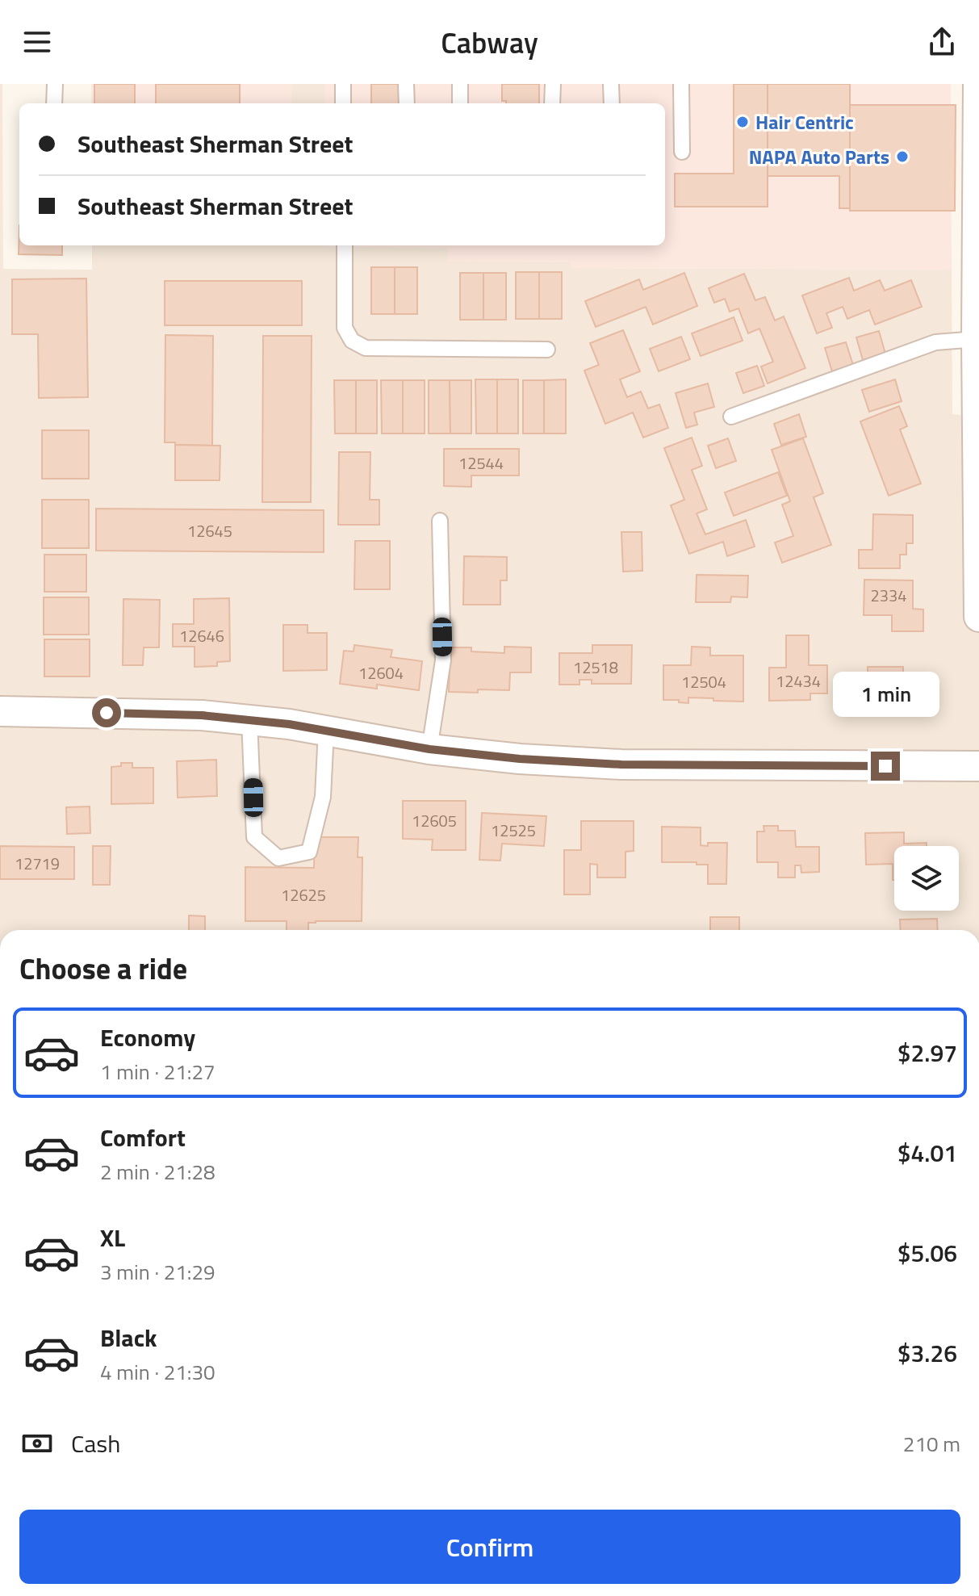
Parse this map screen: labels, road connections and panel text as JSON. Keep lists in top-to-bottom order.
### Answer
{
  "places": ["Hair Centric", "NAPA Auto Parts"],
  "house_numbers": [
    "12544",
    "12645",
    "2334",
    "12646",
    "12518",
    "12604",
    "12434",
    "12504",
    "12605",
    "12525",
    "12719",
    "12625"
  ],
  "page": {
    "header": "Cabway",
    "banner": ["Southeast Sherman Street", "Southeast Sherman Street"],
    "bubble": "1 min",
    "heading": "Choose a ride",
    "list": [
      {
        "name": "Economy",
        "note": "1 min · 21:27",
        "value": "$2.97"
      },
      {
        "name": "Comfort",
        "note": "2 min · 21:28",
        "value": "$4.01"
      },
      {
        "name": "XL",
        "note": "3 min · 21:29",
        "value": "$5.06"
      },
      {
        "name": "Black",
        "note": "4 min · 21:30",
        "value": "$3.26"
      }
    ],
    "pay": ["Cash", "210 m"],
    "buttons": "Confirm"
  }
}
